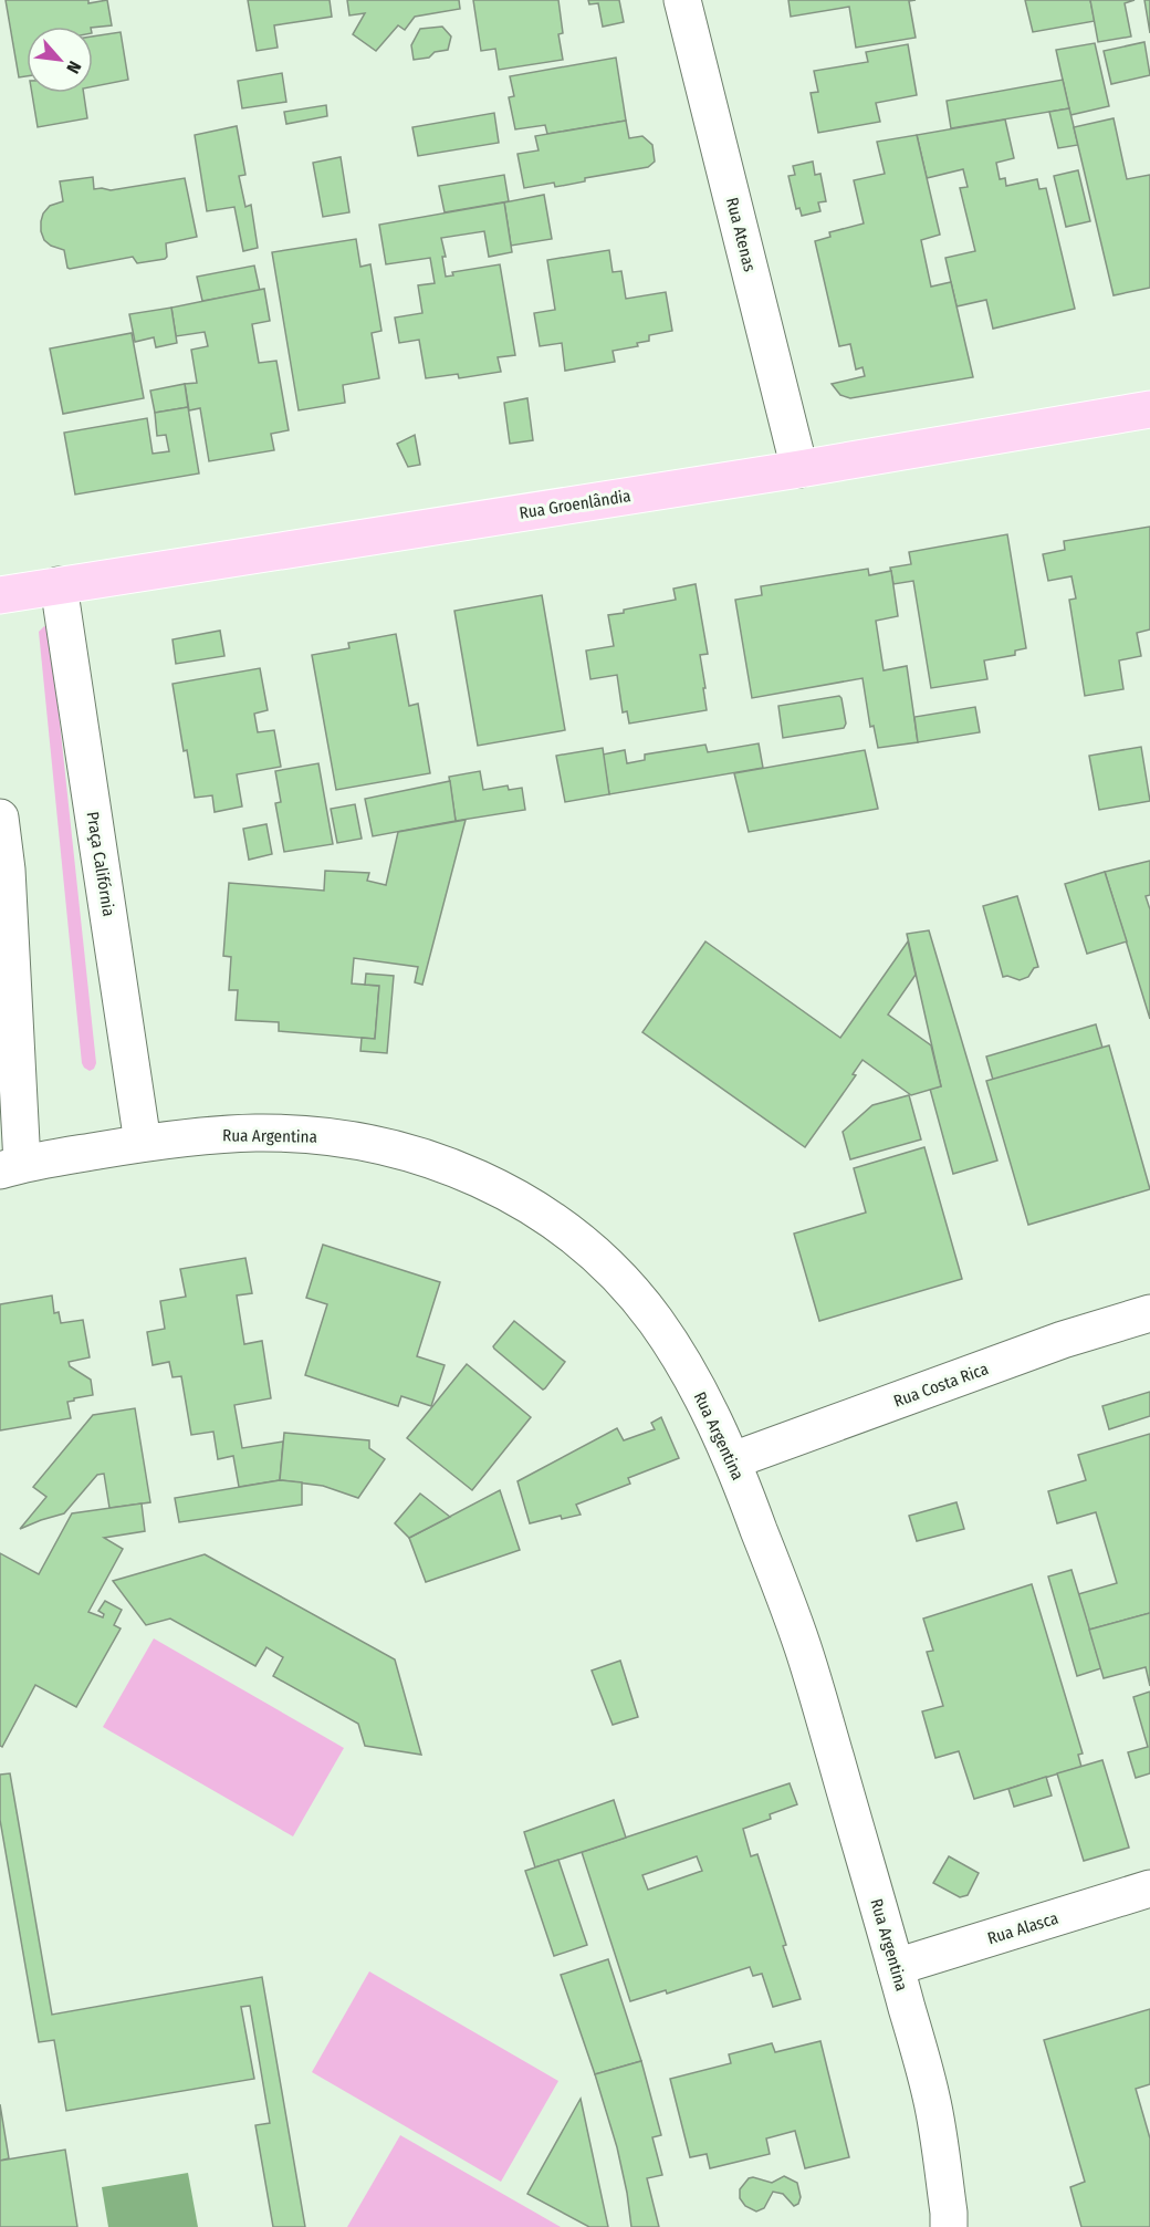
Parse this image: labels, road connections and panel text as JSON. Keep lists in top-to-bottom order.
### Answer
{
  "streets": {
    "main road": ["Rua Groenlândia"],
    "street": [
      "Rua Atenas",
      "Praça Califórnia",
      "Rua Argentina",
      "Rua Costa Rica",
      "Rua Alasca"
    ]
  },
  "crossings": [
    ["Rua Atenas", "Rua Groenlândia"],
    ["Rua Groenlândia", "Praça Califórnia"],
    ["Praça Califórnia", "Rua Argentina"],
    ["Rua Argentina", "Rua Costa Rica"],
    ["Rua Argentina", "Rua Alasca"]
  ],
  "north": "bottom right"
}
